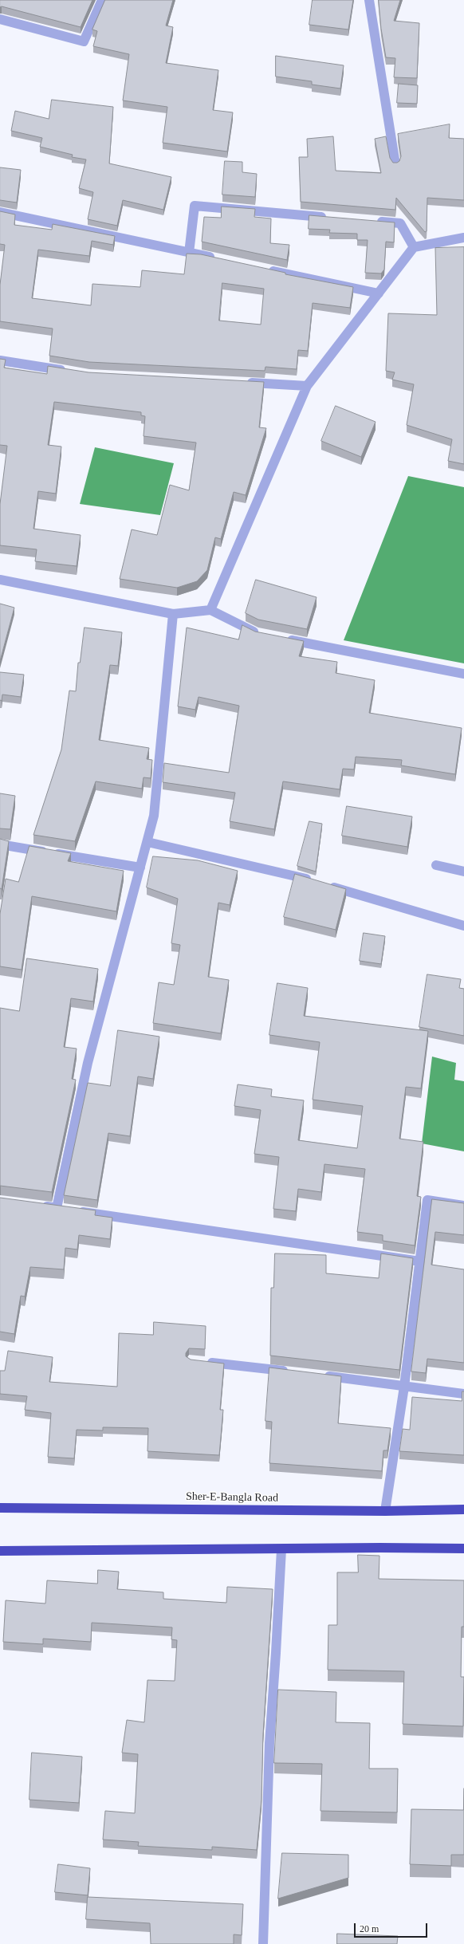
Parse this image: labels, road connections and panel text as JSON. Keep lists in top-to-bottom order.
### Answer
{
  "streets": {
    "highway": ["Sher-E-Bangla Road"]
  },
  "scale_bar": "20 m"
}
